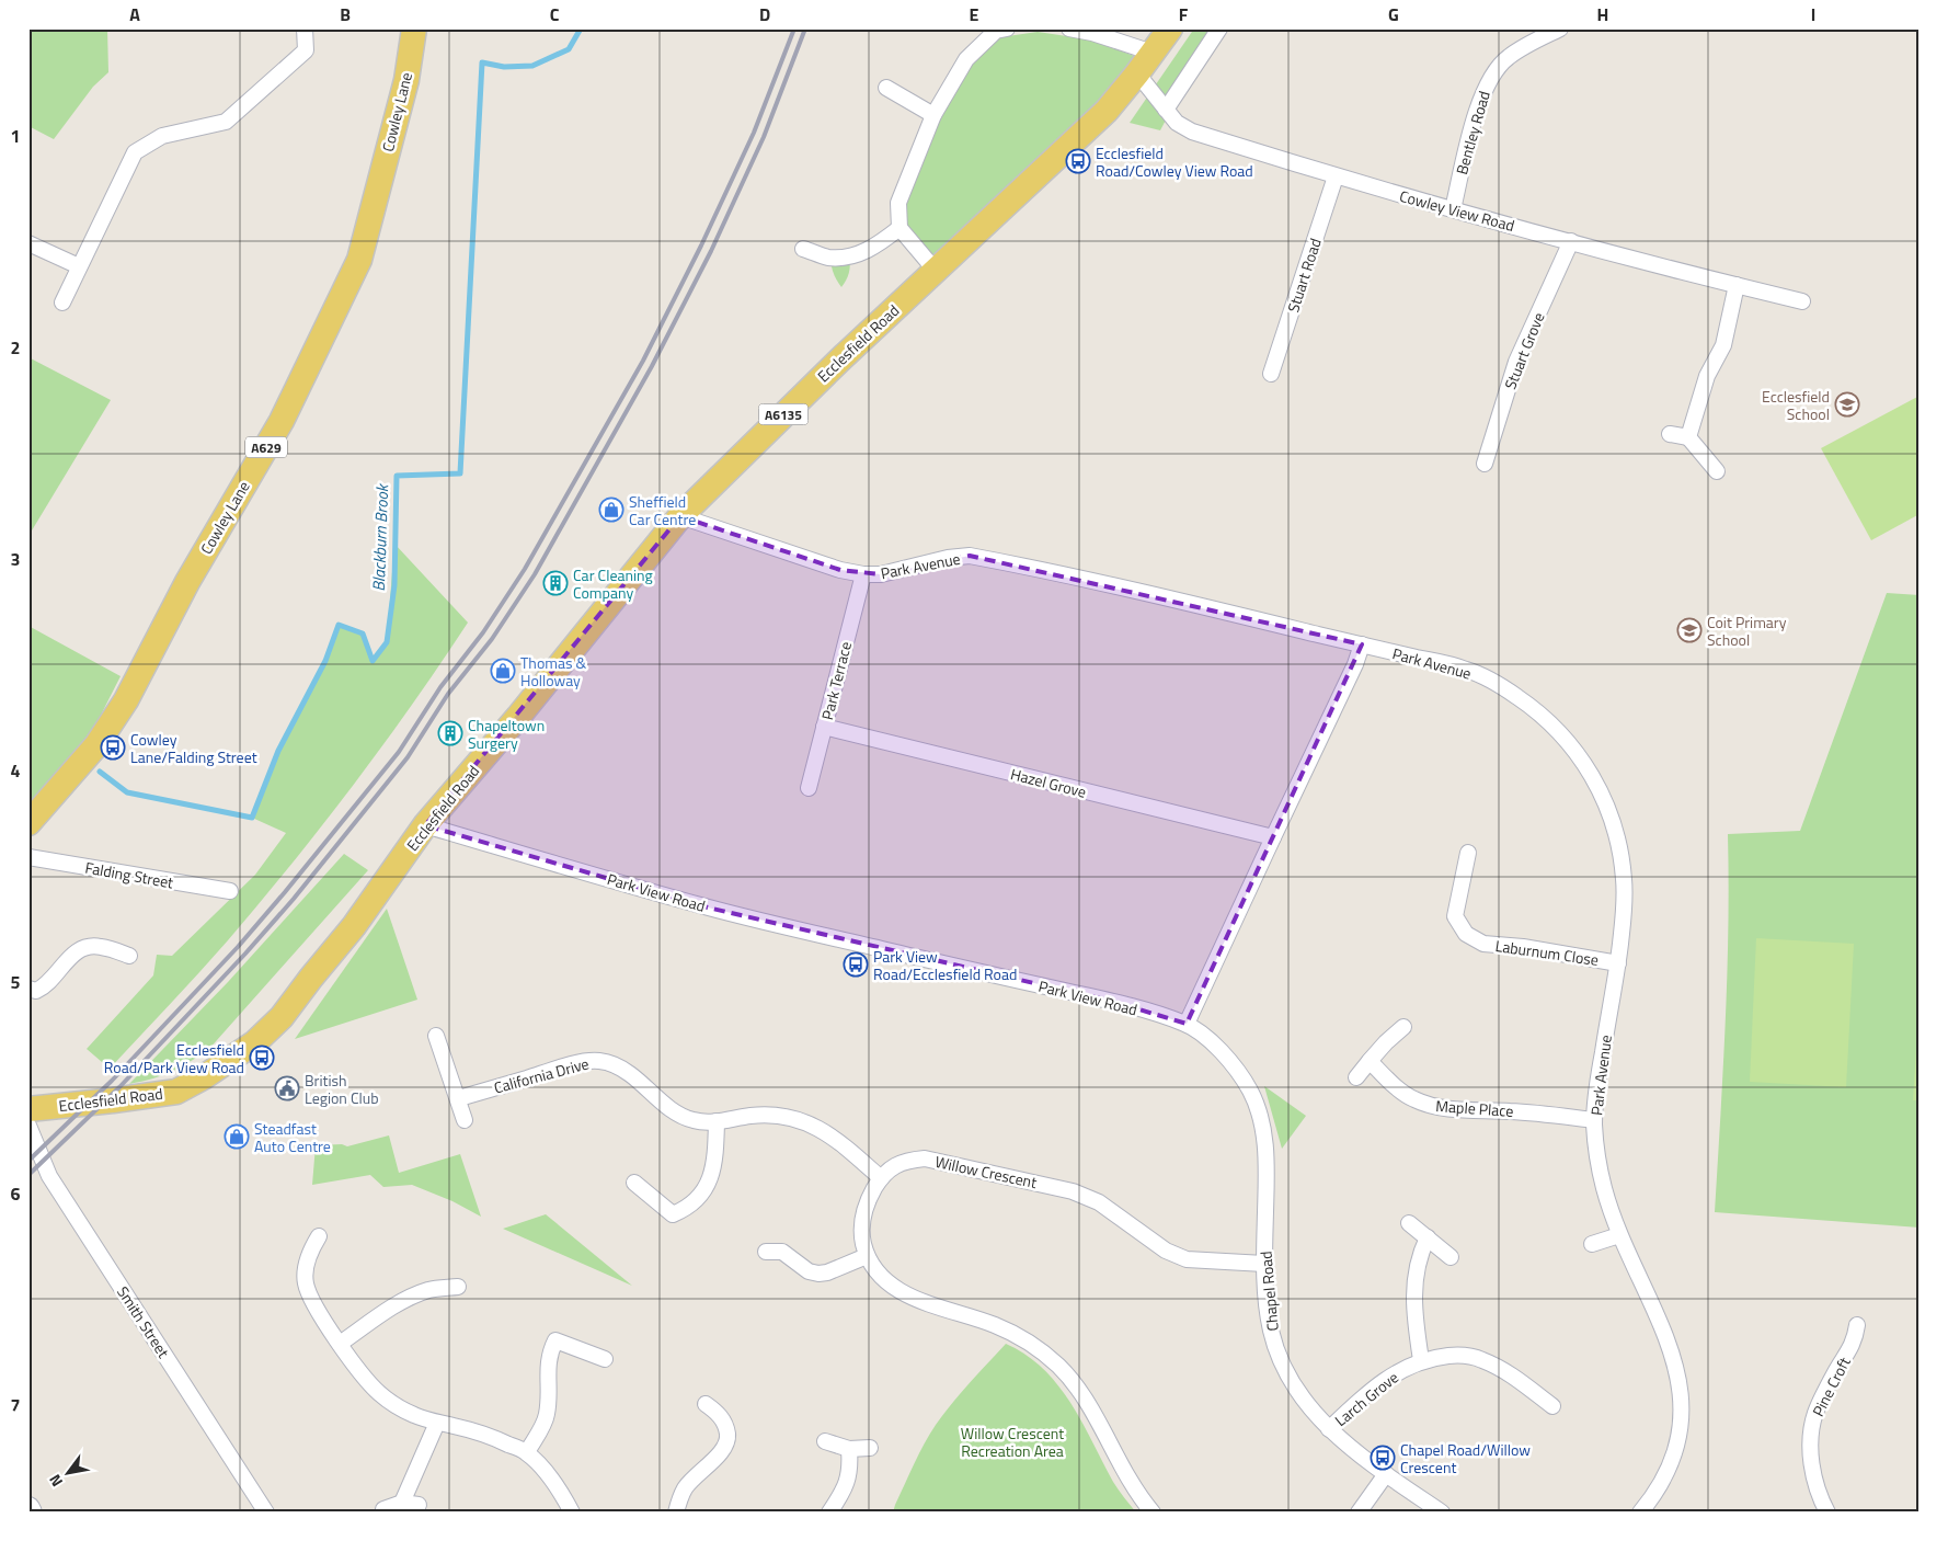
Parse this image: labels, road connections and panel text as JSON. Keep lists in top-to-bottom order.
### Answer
{
  "streets": {
    "main road": [
      "Cowley Lane",
      "Ecclesfield Road",
      "A6135",
      "A629"
    ],
    "street": [
      "Bentley Road",
      "Cowley View Road",
      "Stuart Road",
      "Stuart Grove",
      "Park Avenue",
      "Park Terrace",
      "Hazel Grove",
      "Falding Street",
      "Park View Road",
      "Laburnum Close",
      "California Drive",
      "Maple Place",
      "Willow Crescent",
      "Chapel Road",
      "Smith Street",
      "Pine Croft",
      "Larch Grove"
    ]
  },
  "crossings": [
    ["Bentley Road", "Cowley View Road"],
    ["Cowley View Road", "Stuart Road"],
    ["Cowley View Road", "Ecclesfield Road"],
    ["Cowley View Road", "Stuart Grove"],
    ["Ecclesfield Road", "Park Avenue"],
    ["Ecclesfield Road", "Park View Road"],
    ["Park Avenue", "Park Terrace"],
    ["Park Avenue", "Laburnum Close"],
    ["Park Avenue", "Maple Place"],
    ["Park Terrace", "Hazel Grove"],
    ["Park View Road", "Chapel Road"],
    ["California Drive", "Willow Crescent"],
    ["Willow Crescent", "Chapel Road"],
    ["Chapel Road", "Larch Grove"]
  ],
  "water": ["Blackburn Brook"],
  "parks": ["Willow Crescent Recreation Area"],
  "places": {
    "bus stop": [
      "Ecclesfield Road/Cowley View Road",
      "Cowley Lane/Falding Street",
      "Park View Road/Ecclesfield Road",
      "Ecclesfield Road/Park View Road",
      "Chapel Road/Willow Crescent"
    ],
    "school or university": ["Ecclesfield School", "Coit Primary School"],
    "shop": ["Sheffield Car Centre", "Thomas & Holloway", "Steadfast Auto Centre"],
    "building": ["Car Cleaning Company", "Chapeltown Surgery"],
    "public building": ["British Legion Club"]
  },
  "north": "bottom left",
  "grid": {
    "columns": [
      "A",
      "B",
      "C",
      "D",
      "E",
      "F",
      "G",
      "H",
      "I"
    ],
    "rows": [
      "1",
      "2",
      "3",
      "4",
      "5",
      "6",
      "7"
    ]
  }
}
